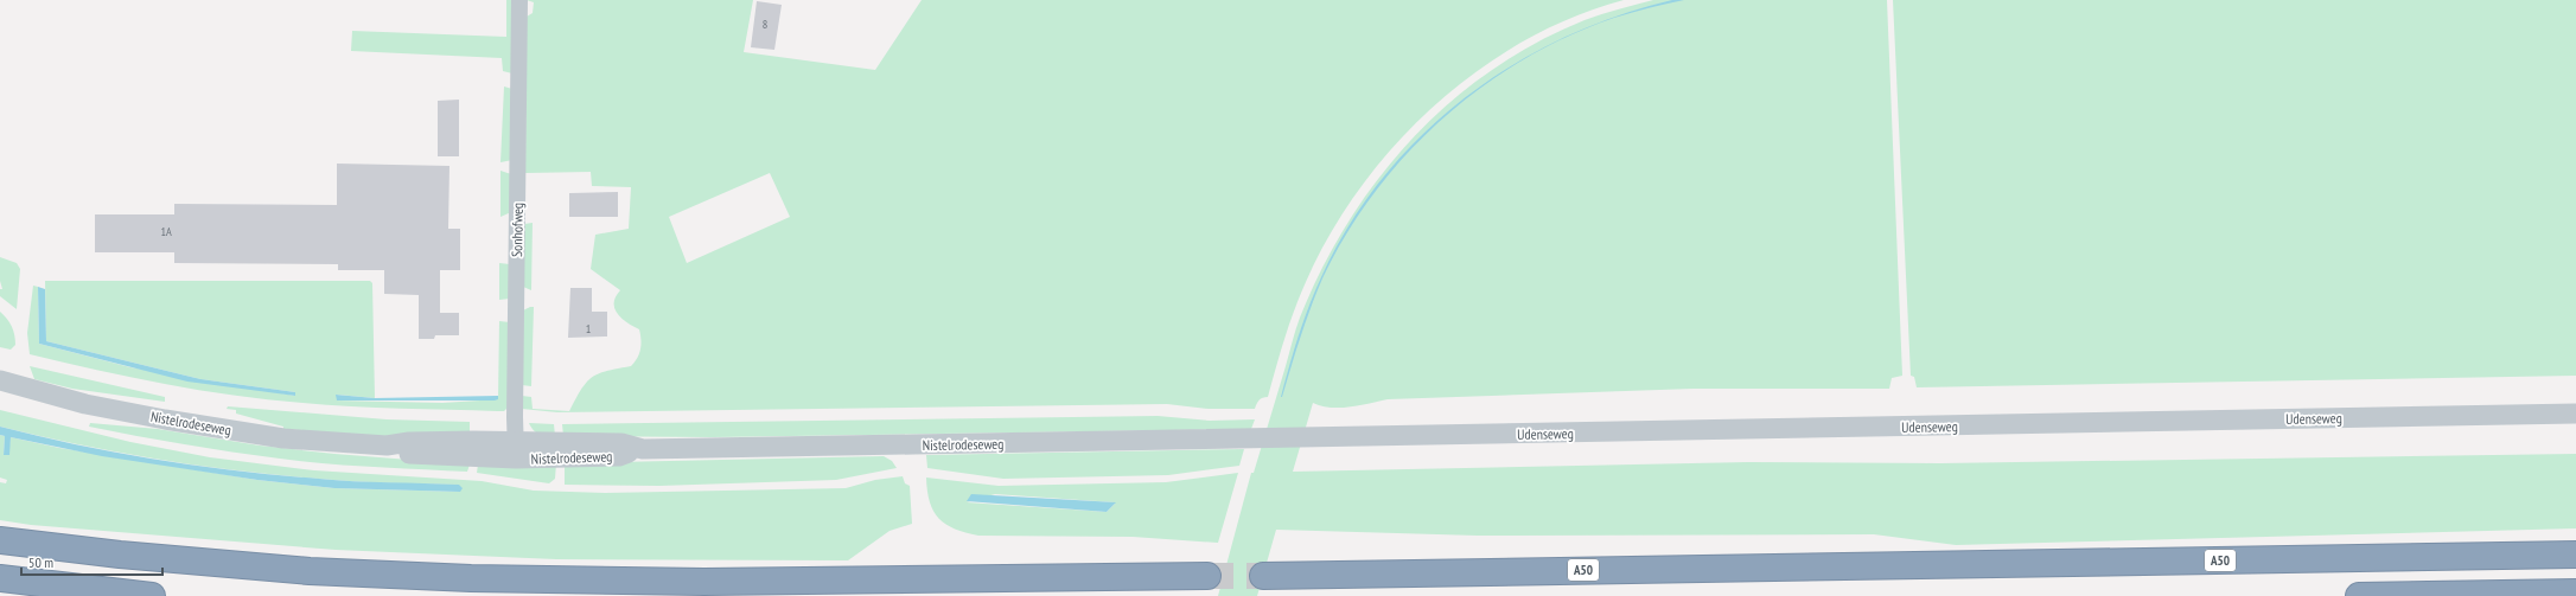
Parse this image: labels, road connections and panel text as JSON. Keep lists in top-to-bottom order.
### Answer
{
  "streets": {
    "highway": ["A50"],
    "street": ["Sonhofweg", "Udenseweg", "Nistelrodeseweg"]
  },
  "crossings": [
    ["Sonhofweg", "Nistelrodeseweg"],
    ["Udenseweg", "Nistelrodeseweg"]
  ],
  "house_numbers": ["8", "1A", "1"],
  "scale_bar": "50 m"
}
